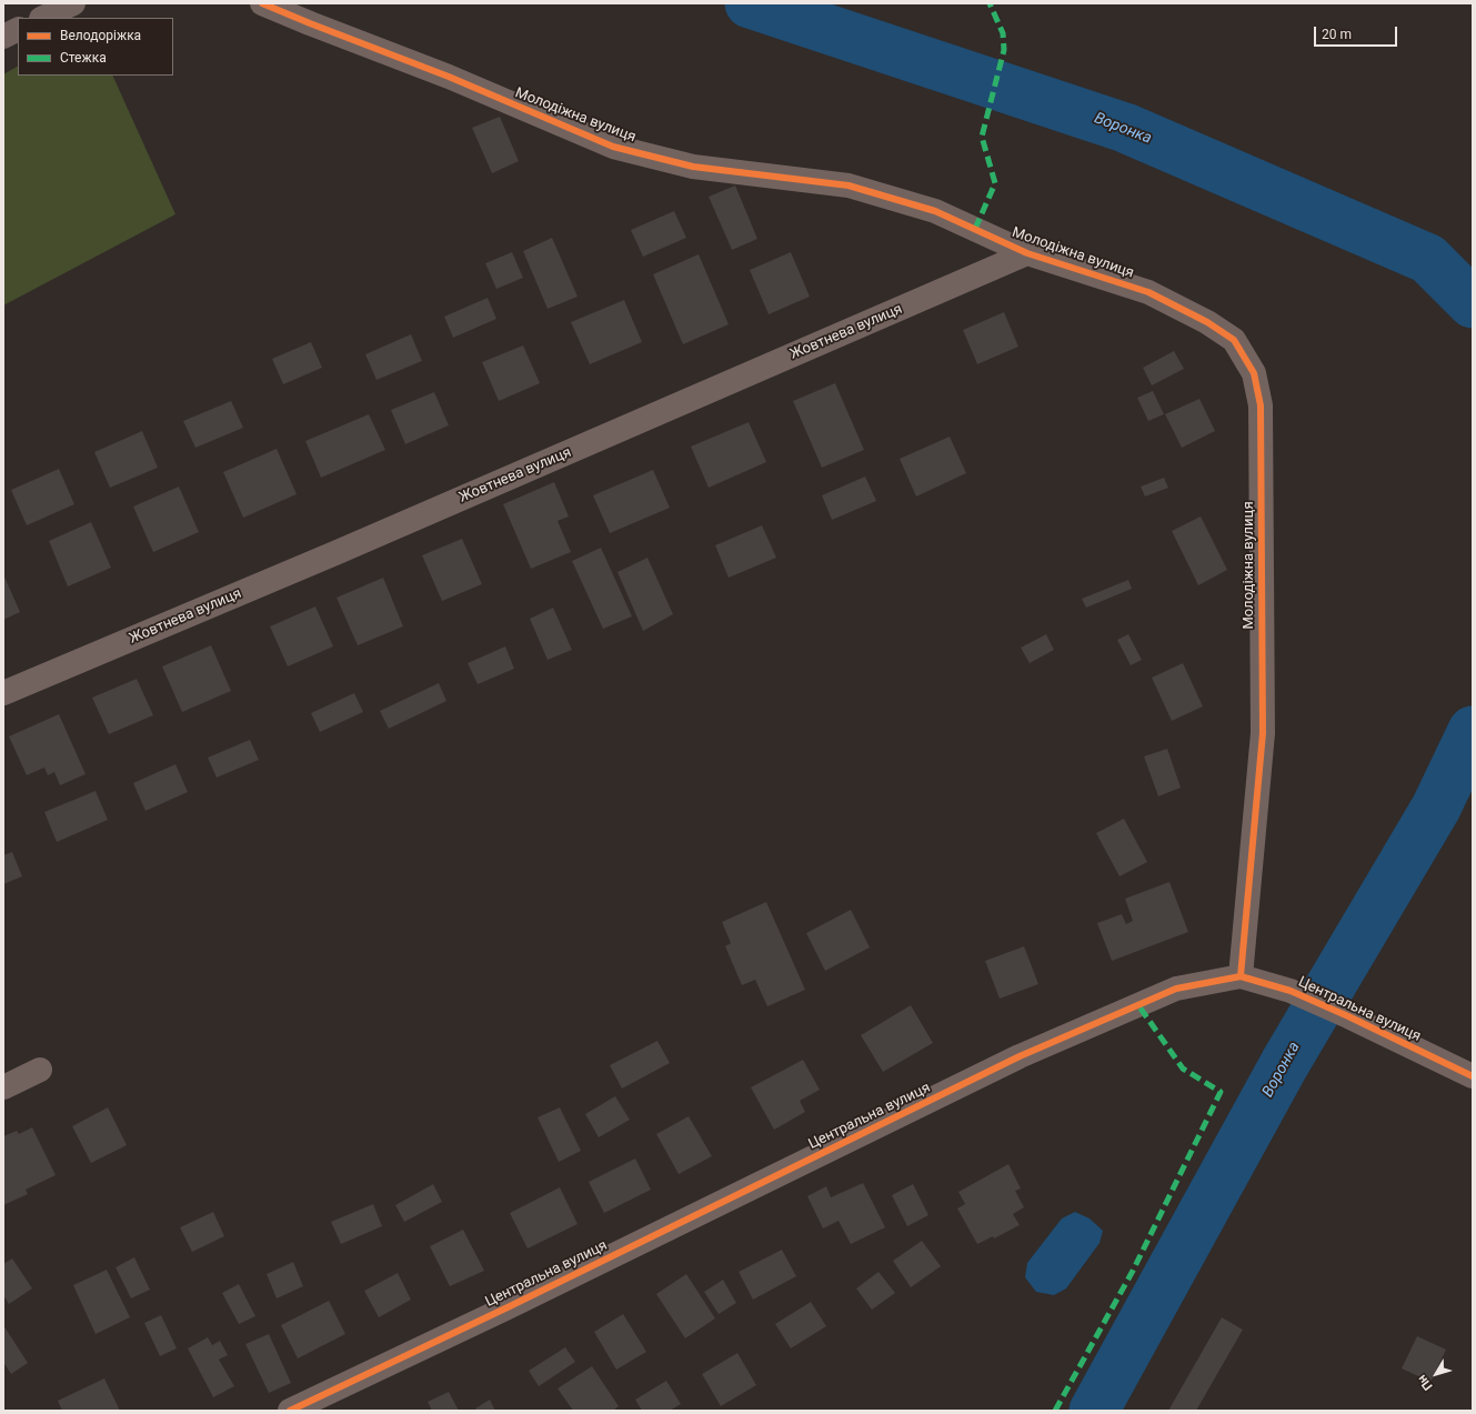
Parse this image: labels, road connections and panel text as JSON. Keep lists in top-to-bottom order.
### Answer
{
  "streets": {
    "street": ["Молодіжна вулиця", "Жовтнева вулиця", "Центральна вулиця"]
  },
  "crossings": [
    ["Молодіжна вулиця", "Жовтнева вулиця"],
    ["Молодіжна вулиця", "Центральна вулиця"]
  ],
  "water": ["Воронка"],
  "legend": ["Велодоріжка", "Стежка"],
  "scale_bar": "20 m",
  "north": "bottom left"
}
